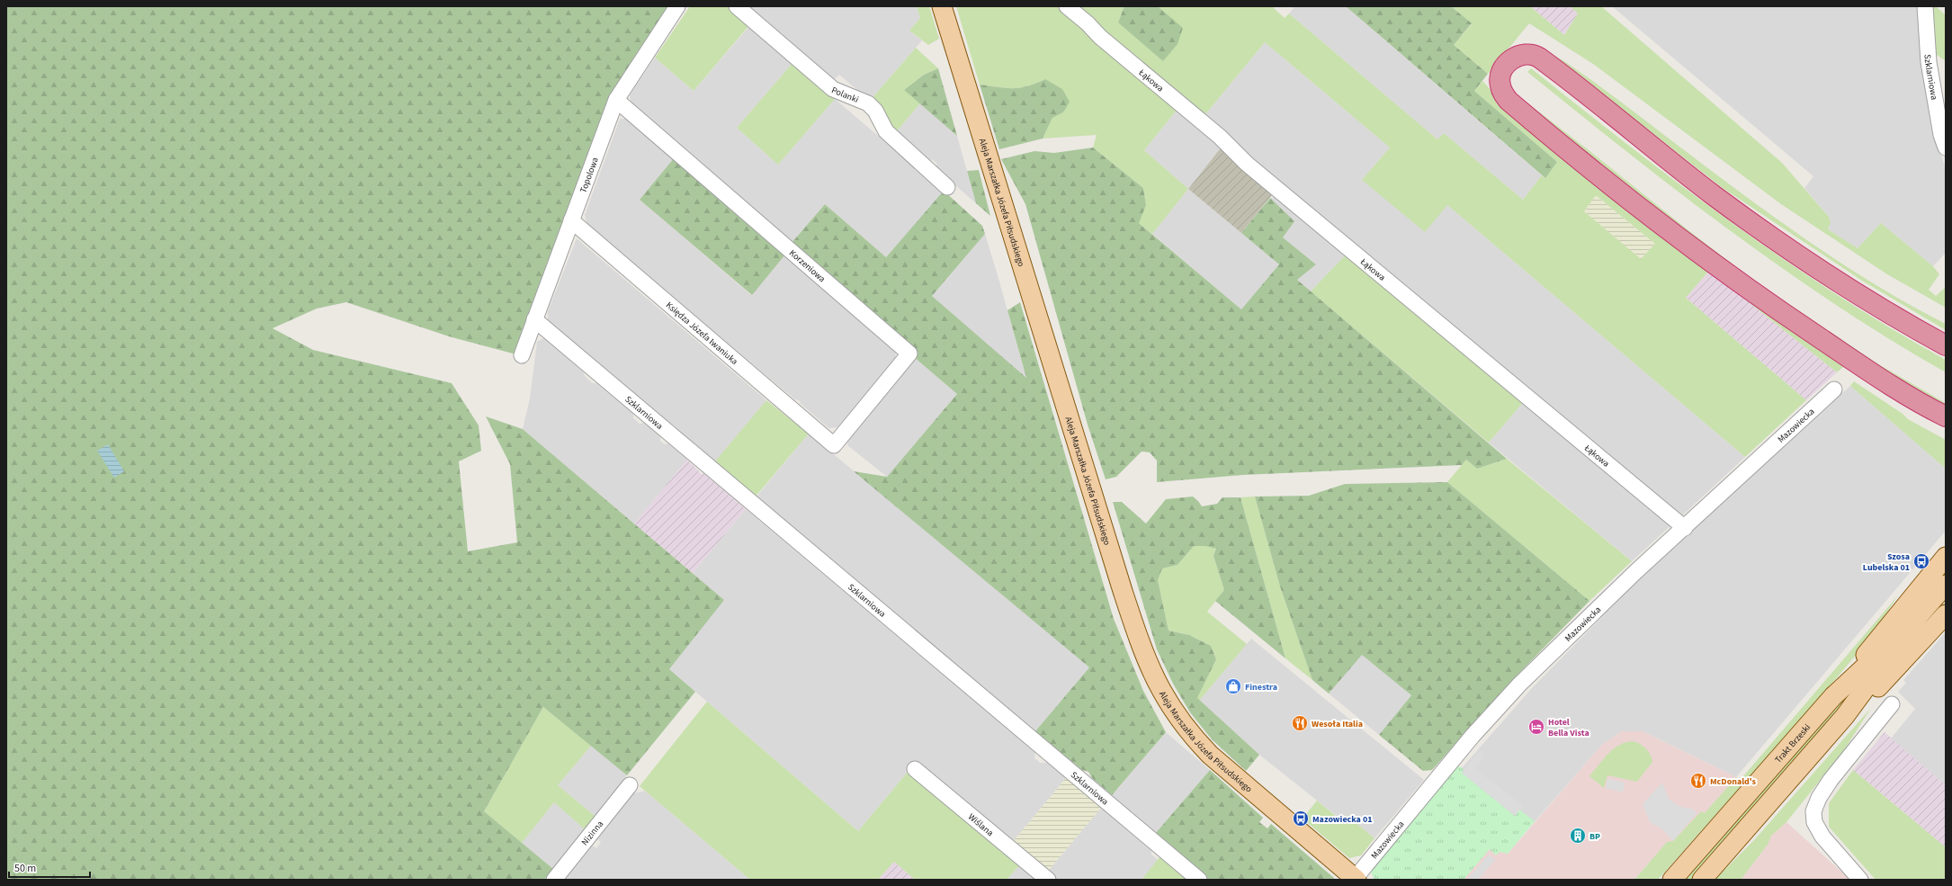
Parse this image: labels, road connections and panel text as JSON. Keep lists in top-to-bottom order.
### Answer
{
  "streets": {
    "main road": ["Aleja Marszałka Józefa Piłsudskiego", "Trakt Brzeski"],
    "street": [
      "Szklarniowa",
      "Łąkowa",
      "Polanki",
      "Topolowa",
      "Korzeniowa",
      "Księdza Józefa Iwaniuka",
      "Mazowiecka",
      "Wiślana",
      "Nizinna"
    ]
  },
  "crossings": [
    ["Szklarniowa", "Topolowa"],
    ["Łąkowa", "Mazowiecka"],
    ["Topolowa", "Korzeniowa"],
    ["Topolowa", "Księdza Józefa Iwaniuka"],
    ["Aleja Marszałka Józefa Piłsudskiego", "Mazowiecka"],
    ["Korzeniowa", "Księdza Józefa Iwaniuka"]
  ],
  "places": {
    "bus stop": ["Szosa Lubelska 01", "Mazowiecka 01"],
    "shop": ["Finestra"],
    "restaurant": ["Wesoła Italia", "McDonald's"],
    "hotel": ["Hotel Bella Vista"],
    "building": ["BP"]
  },
  "scale_bar": "50 m"
}
